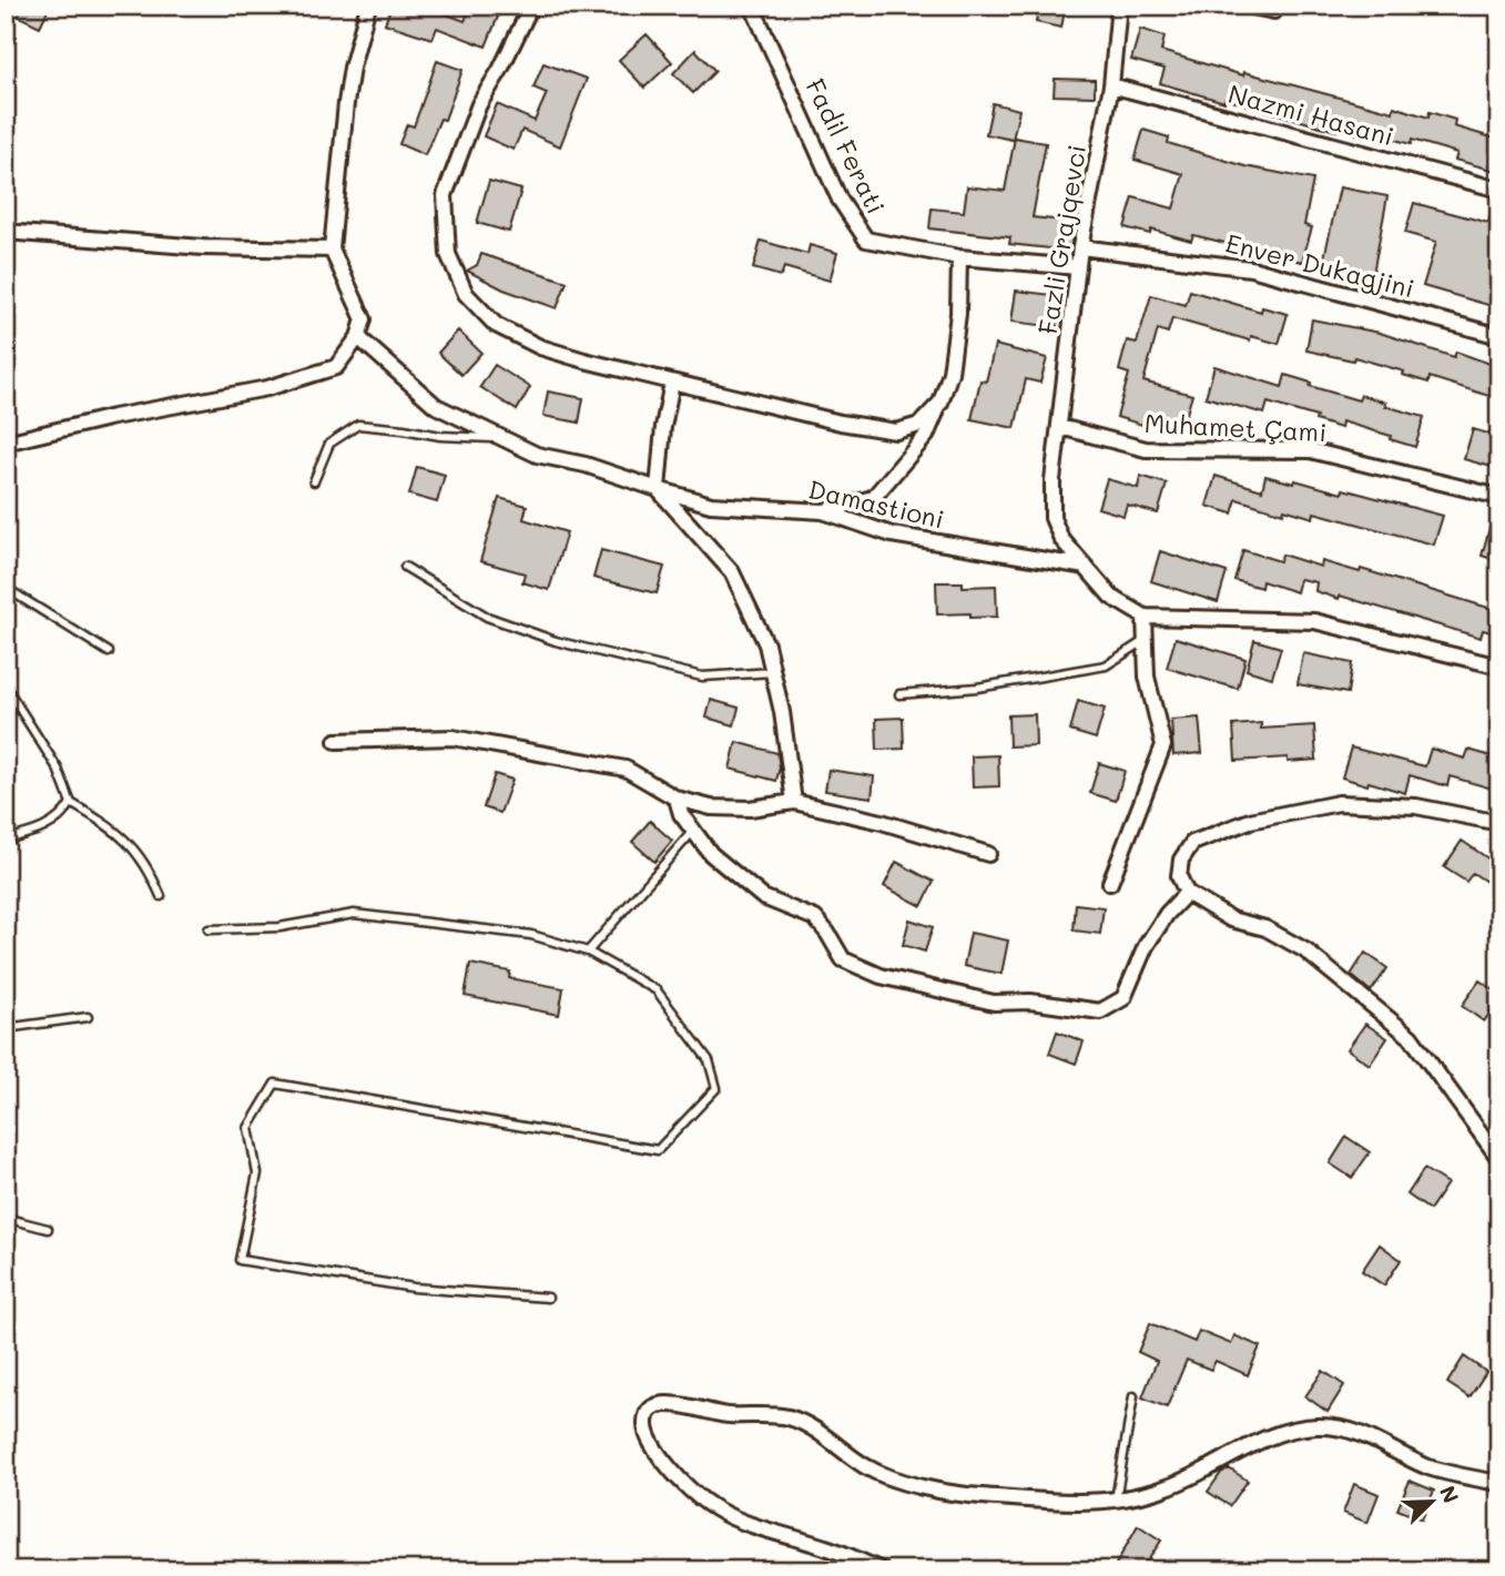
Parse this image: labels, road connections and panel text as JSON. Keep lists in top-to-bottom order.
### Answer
{
  "streets": {
    "street": [
      "Nazmi Hasani",
      "Fadil Ferati",
      "Fazli Grajqevci",
      "Enver Dukagjini",
      "Muhamet Çami",
      "Damastioni"
    ]
  },
  "crossings": [
    ["Nazmi Hasani", "Fazli Grajqevci"],
    ["Fadil Ferati", "Fazli Grajqevci"],
    ["Fazli Grajqevci", "Enver Dukagjini"],
    ["Fazli Grajqevci", "Muhamet Çami"],
    ["Fazli Grajqevci", "Damastioni"]
  ],
  "north": "top right"
}
